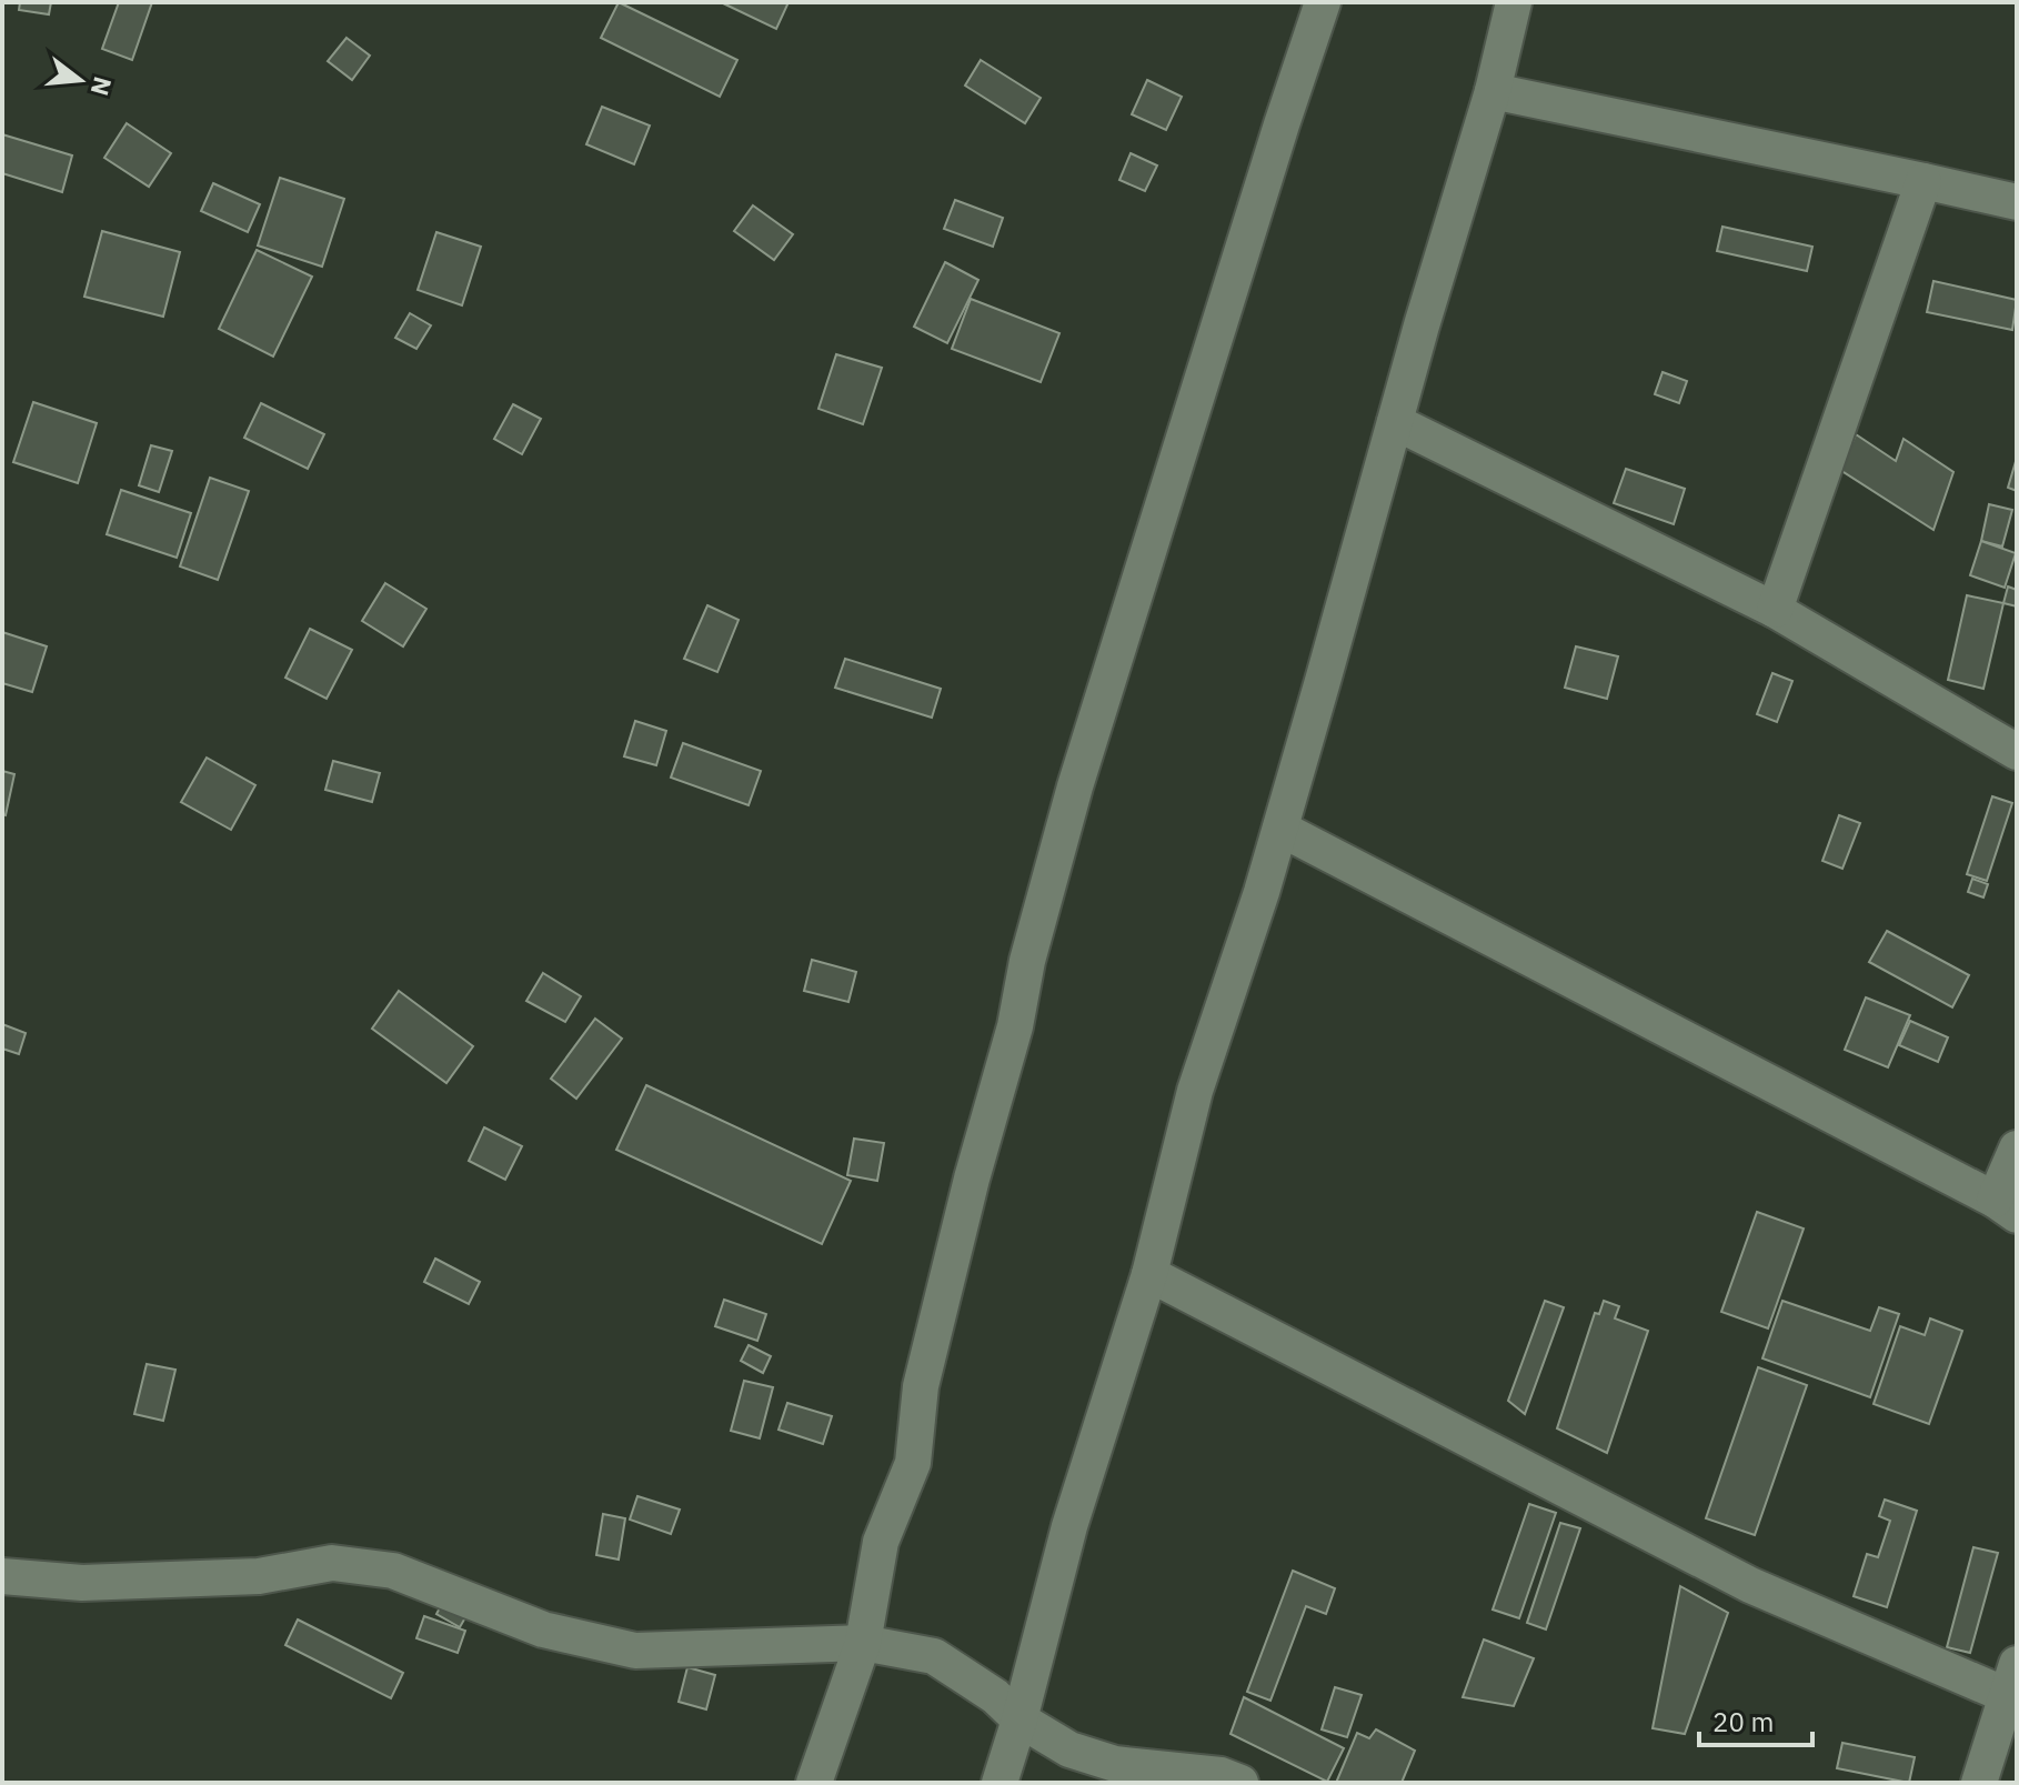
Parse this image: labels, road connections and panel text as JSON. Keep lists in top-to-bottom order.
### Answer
{
  "scale_bar": "20 m",
  "north": "right"
}
